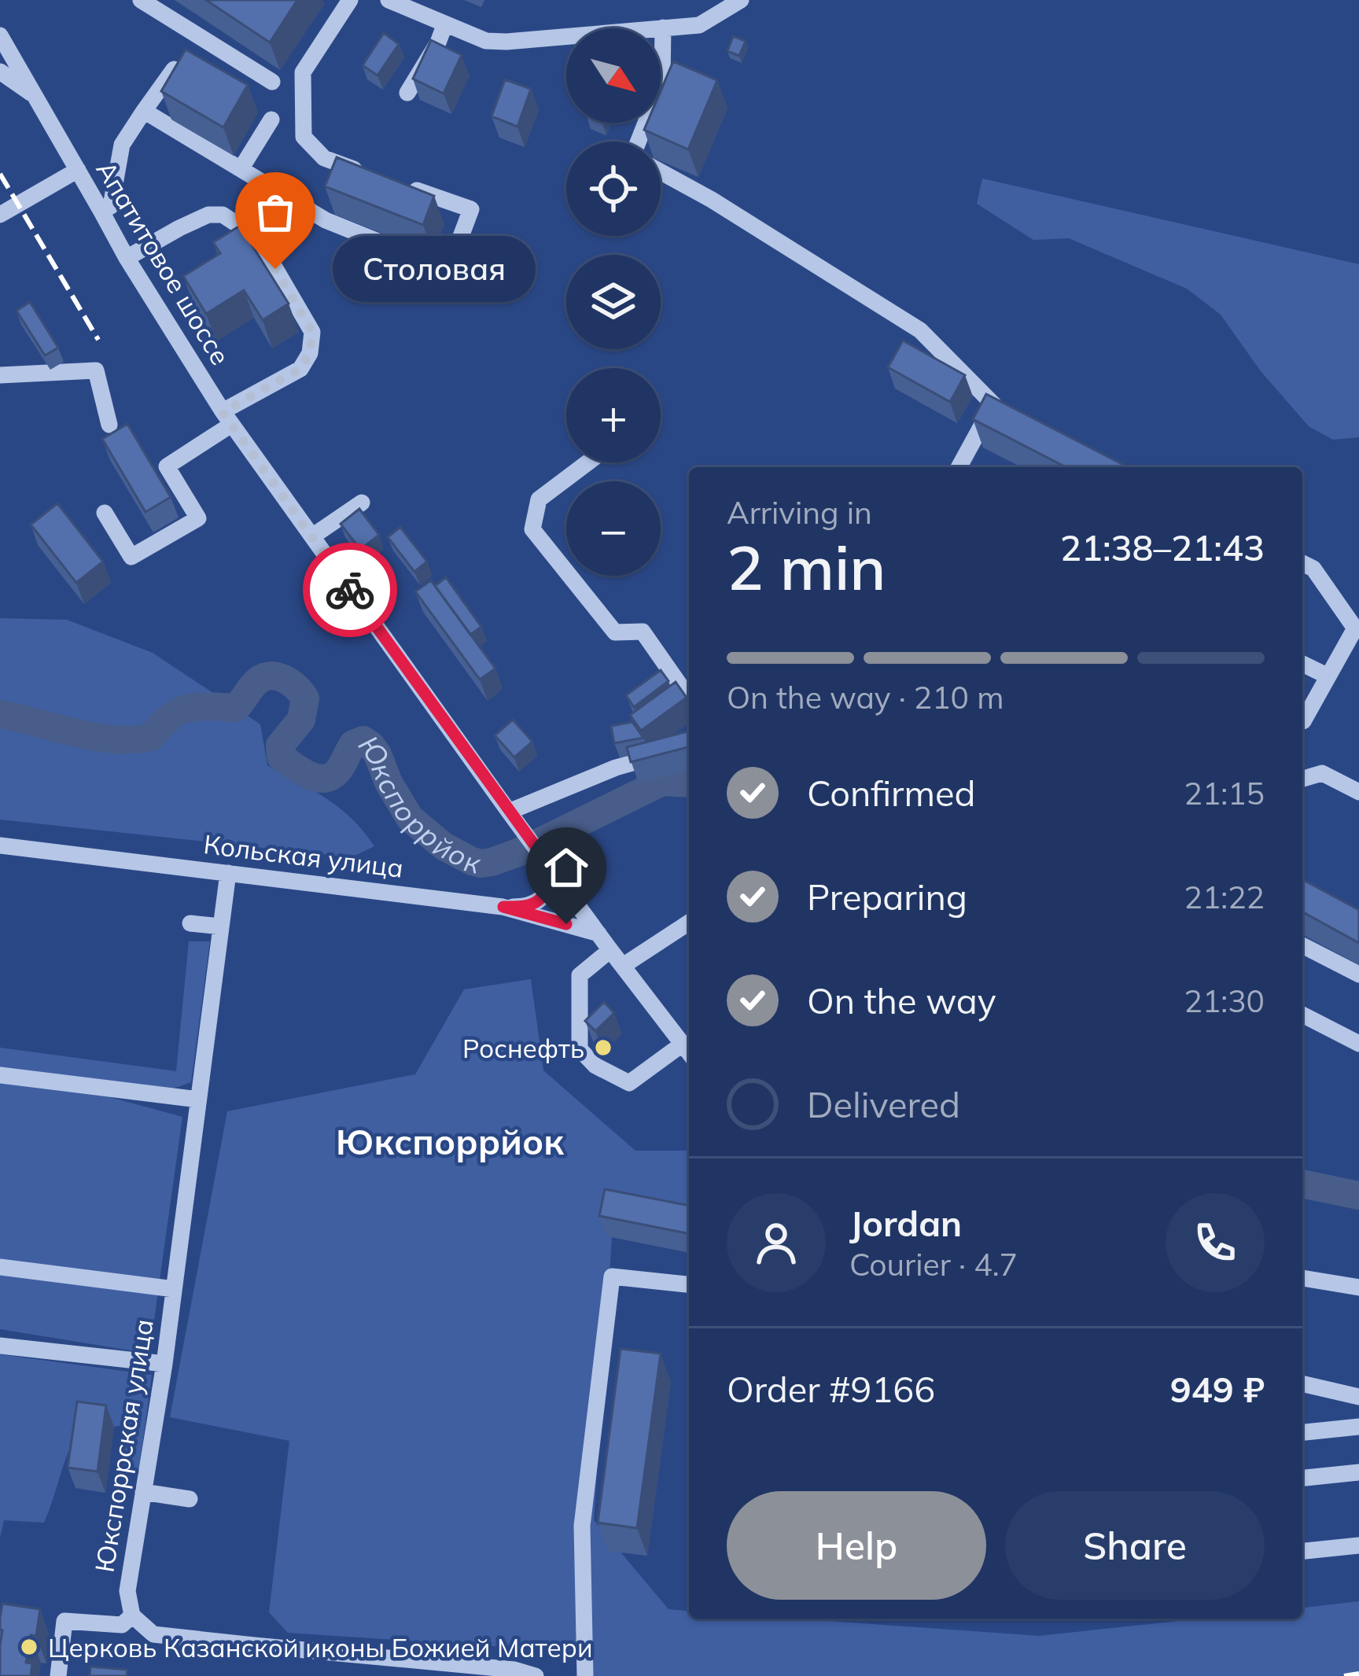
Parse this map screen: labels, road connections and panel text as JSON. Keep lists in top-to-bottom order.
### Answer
{
  "streets": {
    "street": ["Апатитовое шоссе", "Кольская улица", "Юкспоррская улица"]
  },
  "crossings": [
    ["Апатитовое шоссе", "Кольская улица"],
    ["Кольская улица", "Юкспоррская улица"]
  ],
  "districts": ["Юкспоррйок"],
  "water": ["Юкспоррйок"],
  "places": ["Столовая", "Роснефть", "Церковь Казанской иконы Божией Матери"],
  "north": "bottom right",
  "page": {
    "map_buttons": ["+", "−"],
    "bubble": "Столовая",
    "heading": ["2 min", "Arriving in", "21:38–21:43"],
    "panel": [
      "Jordan",
      "Courier · 4.7",
      "Order #9166",
      "949 ₽"
    ],
    "bar": "On the way · 210 m",
    "list": [
      ["Confirmed", "21:15"],
      ["Preparing", "21:22"],
      ["On the way", "21:30"],
      "Delivered"
    ],
    "buttons": ["Help", "Share"]
  }
}
